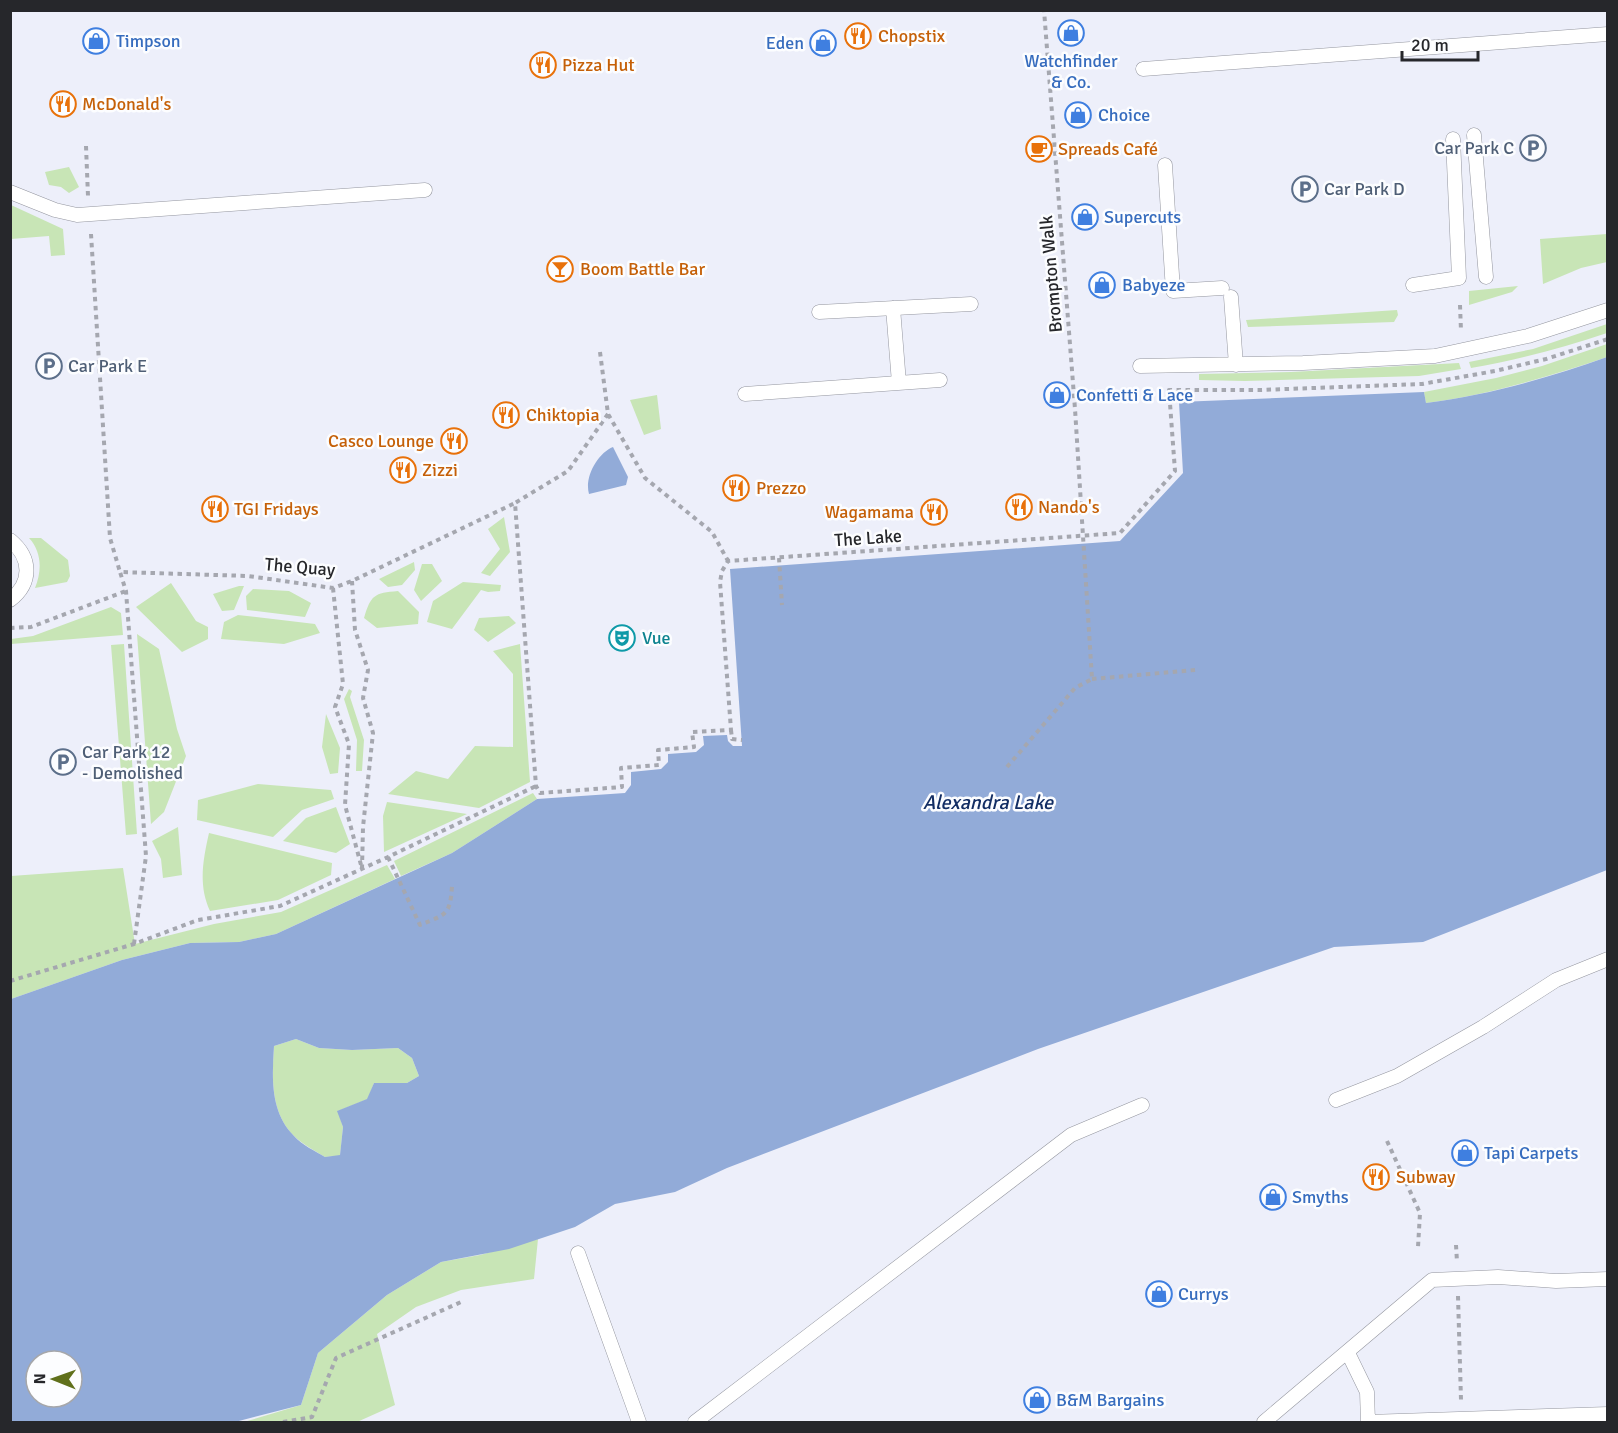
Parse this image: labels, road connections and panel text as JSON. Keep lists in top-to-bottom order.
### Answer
{
  "streets": {
    "path": ["Brompton Walk", "The Lake", "The Quay"]
  },
  "crossings": [
    ["Brompton Walk", "The Lake"]
  ],
  "water": ["Alexandra Lake"],
  "places": {
    "shop": [
      "Watchfinder & Co.",
      "Timpson",
      "Eden",
      "Choice",
      "Supercuts",
      "Babyeze",
      "Confetti & Lace",
      "Tapi Carpets",
      "Smyths",
      "Currys",
      "B&M Bargains"
    ],
    "restaurant": [
      "Chopstix",
      "Pizza Hut",
      "McDonald's",
      "Chiktopia",
      "Casco Lounge",
      "Zizzi",
      "Prezzo",
      "Nando's",
      "TGI Fridays",
      "Wagamama",
      "Subway"
    ],
    "parking": [
      "Car Park C",
      "Car Park D",
      "Car Park E",
      "Car Park 12 - Demolished"
    ],
    "cafe": ["Spreads Café"],
    "bar": ["Boom Battle Bar"],
    "theatre": ["Vue"]
  },
  "scale_bar": "20 m",
  "north": "left"
}
